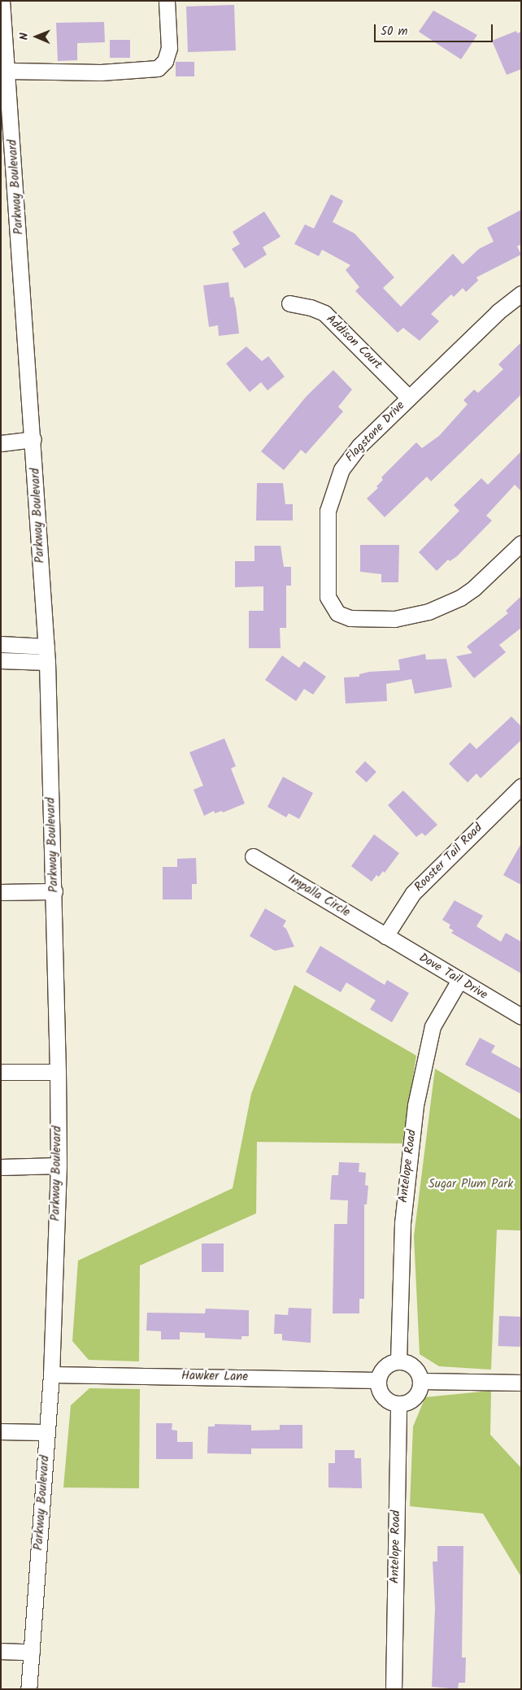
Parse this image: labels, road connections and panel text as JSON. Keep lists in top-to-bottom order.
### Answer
{
  "streets": {
    "street": [
      "Parkway Boulevard",
      "Addison Court",
      "Flagstone Drive",
      "Rooster Tail Road",
      "Impalla Circle",
      "Dove Tail Drive",
      "Antelope Road",
      "Hawker Lane"
    ]
  },
  "crossings": [
    ["Parkway Boulevard", "Hawker Lane"],
    ["Addison Court", "Flagstone Drive"],
    ["Rooster Tail Road", "Impalla Circle"],
    ["Rooster Tail Road", "Dove Tail Drive"],
    ["Impalla Circle", "Dove Tail Drive"],
    ["Dove Tail Drive", "Antelope Road"],
    ["Antelope Road", "Hawker Lane"]
  ],
  "parks": ["Sugar Plum Park"],
  "scale_bar": "50 m",
  "north": "left"
}
